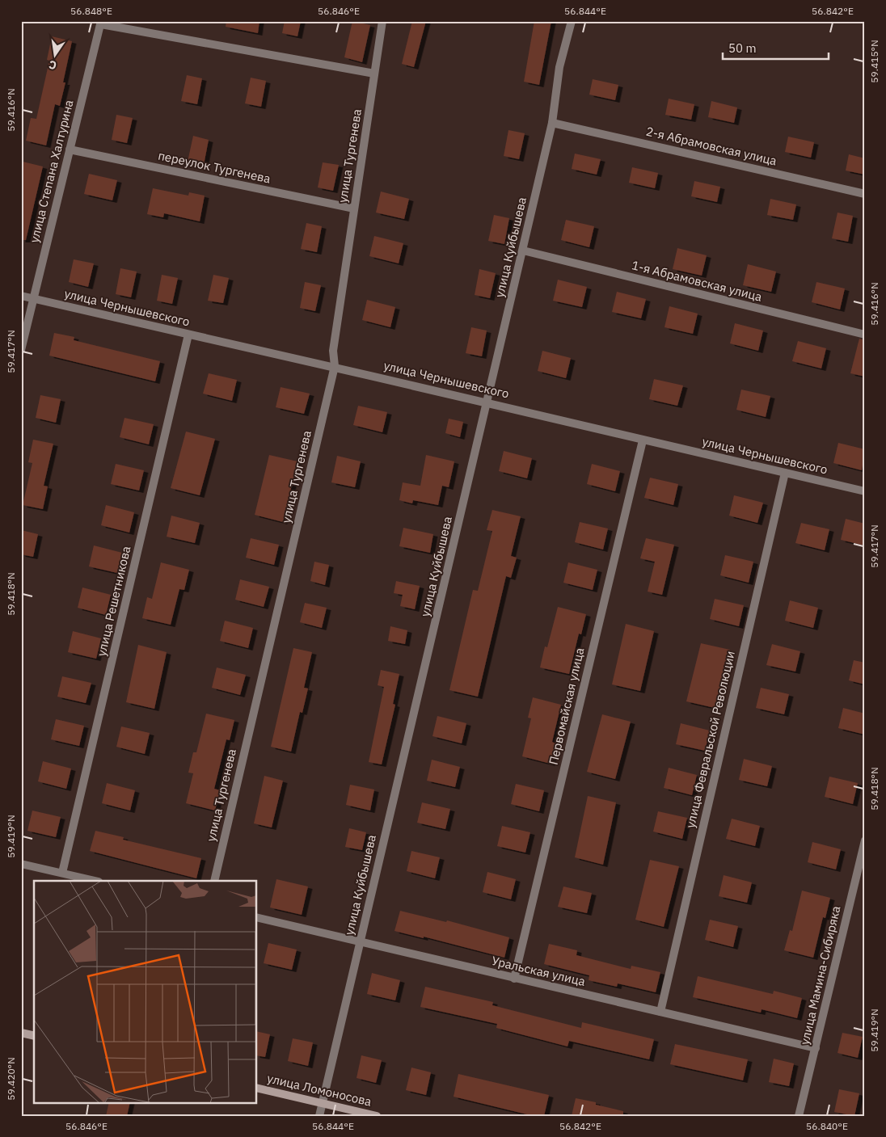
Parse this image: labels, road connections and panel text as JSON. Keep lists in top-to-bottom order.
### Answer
{
  "streets": {
    "street": [
      "2-я Абрамовская улица",
      "улица Тургенева",
      "переулок Тургенева",
      "улица Степана Халтурина",
      "улица Куйбышева",
      "1-я Абрамовская улица",
      "улица Чернышевского",
      "улица Решетникова",
      "Первомайская улица",
      "улица Февральской Революции",
      "Уральская улица",
      "улица Мамина-Сибиряка",
      "улица Ломоносова"
    ]
  },
  "crossings": [
    ["2-я Абрамовская улица", "улица Куйбышева"],
    ["улица Тургенева", "переулок Тургенева"],
    ["улица Тургенева", "улица Чернышевского"],
    ["переулок Тургенева", "улица Степана Халтурина"],
    ["улица Степана Халтурина", "улица Чернышевского"],
    ["улица Куйбышева", "1-я Абрамовская улица"],
    ["улица Куйбышева", "улица Чернышевского"],
    ["улица Куйбышева", "Уральская улица"],
    ["улица Куйбышева", "улица Ломоносова"],
    ["улица Чернышевского", "улица Решетникова"],
    ["улица Чернышевского", "Первомайская улица"],
    ["улица Чернышевского", "улица Февральской Революции"],
    ["Первомайская улица", "Уральская улица"],
    ["улица Февральской Революции", "Уральская улица"],
    ["Уральская улица", "улица Мамина-Сибиряка"]
  ],
  "scale_bar": "50 m",
  "north": "bottom",
  "coordinates": [
    "56.848°E",
    "56.846°E",
    "56.844°E",
    "56.842°E",
    "59.415°N",
    "59.416°N",
    "59.417°N",
    "59.418°N",
    "59.419°N",
    "59.420°N",
    "56.840°E"
  ]
}
